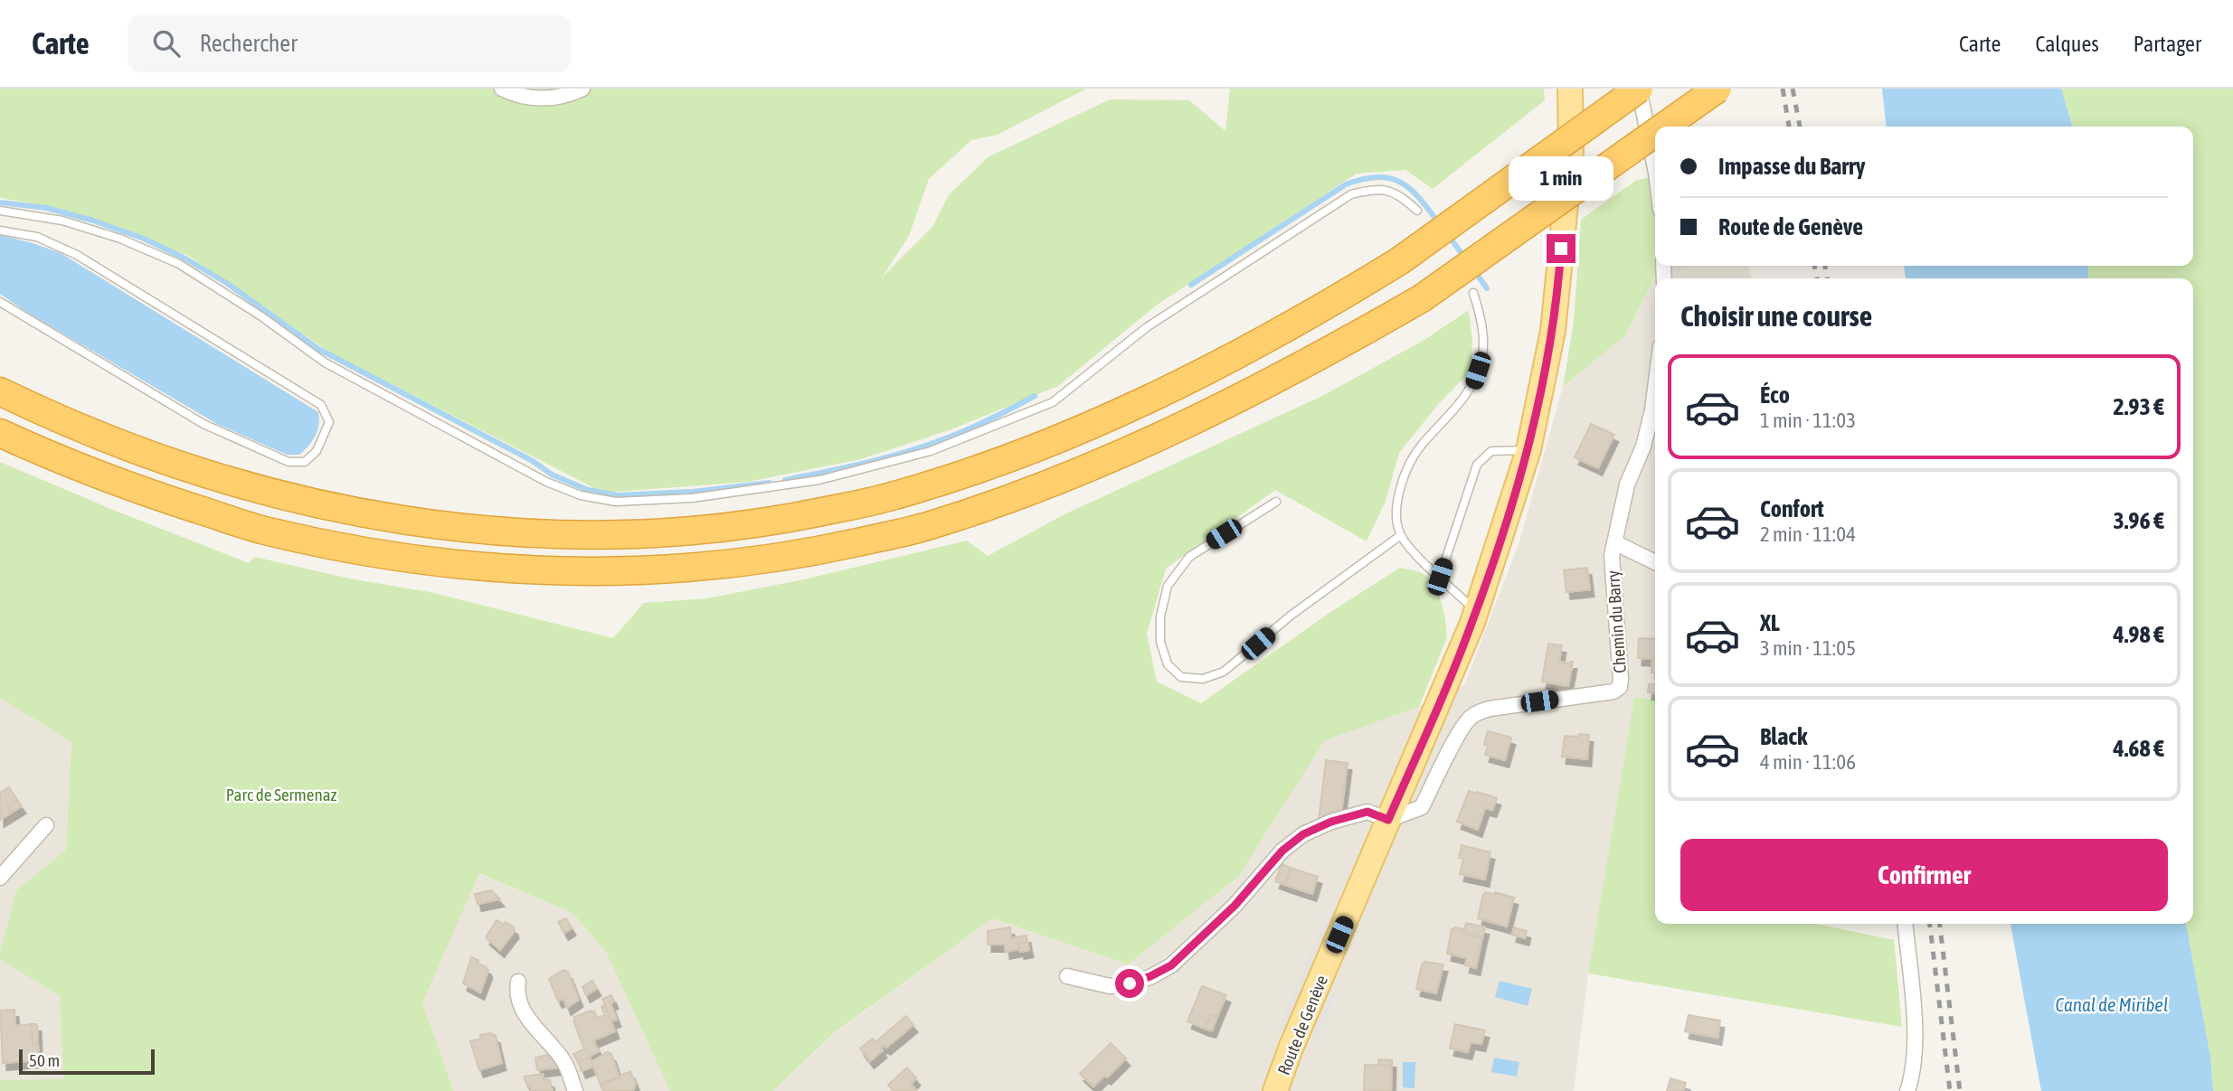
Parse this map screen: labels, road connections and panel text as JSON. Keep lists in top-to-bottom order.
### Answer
{
  "streets": {
    "main road": ["Route de Genève"],
    "street": ["Chemin du Barry"]
  },
  "crossings": [
    ["Chemin du Barry", "Route de Genève"]
  ],
  "water": ["Canal de Miribel"],
  "parks": ["Parc de Sermenaz"],
  "scale_bar": "50 m",
  "page": {
    "header": "Carte",
    "search": "Rechercher",
    "nav": ["Carte", "Calques", "Partager"],
    "banner": ["Impasse du Barry", "Route de Genève"],
    "bubble": "1 min",
    "heading": "Choisir une course",
    "list": [
      {
        "name": "Éco",
        "note": "1 min · 11:03",
        "value": "2.93 €"
      },
      {
        "name": "Confort",
        "note": "2 min · 11:04",
        "value": "3.96 €"
      },
      {
        "name": "XL",
        "note": "3 min · 11:05",
        "value": "4.98 €"
      },
      {
        "name": "Black",
        "note": "4 min · 11:06",
        "value": "4.68 €"
      }
    ],
    "buttons": "Confirmer",
    "scale": "50 m"
  }
}
